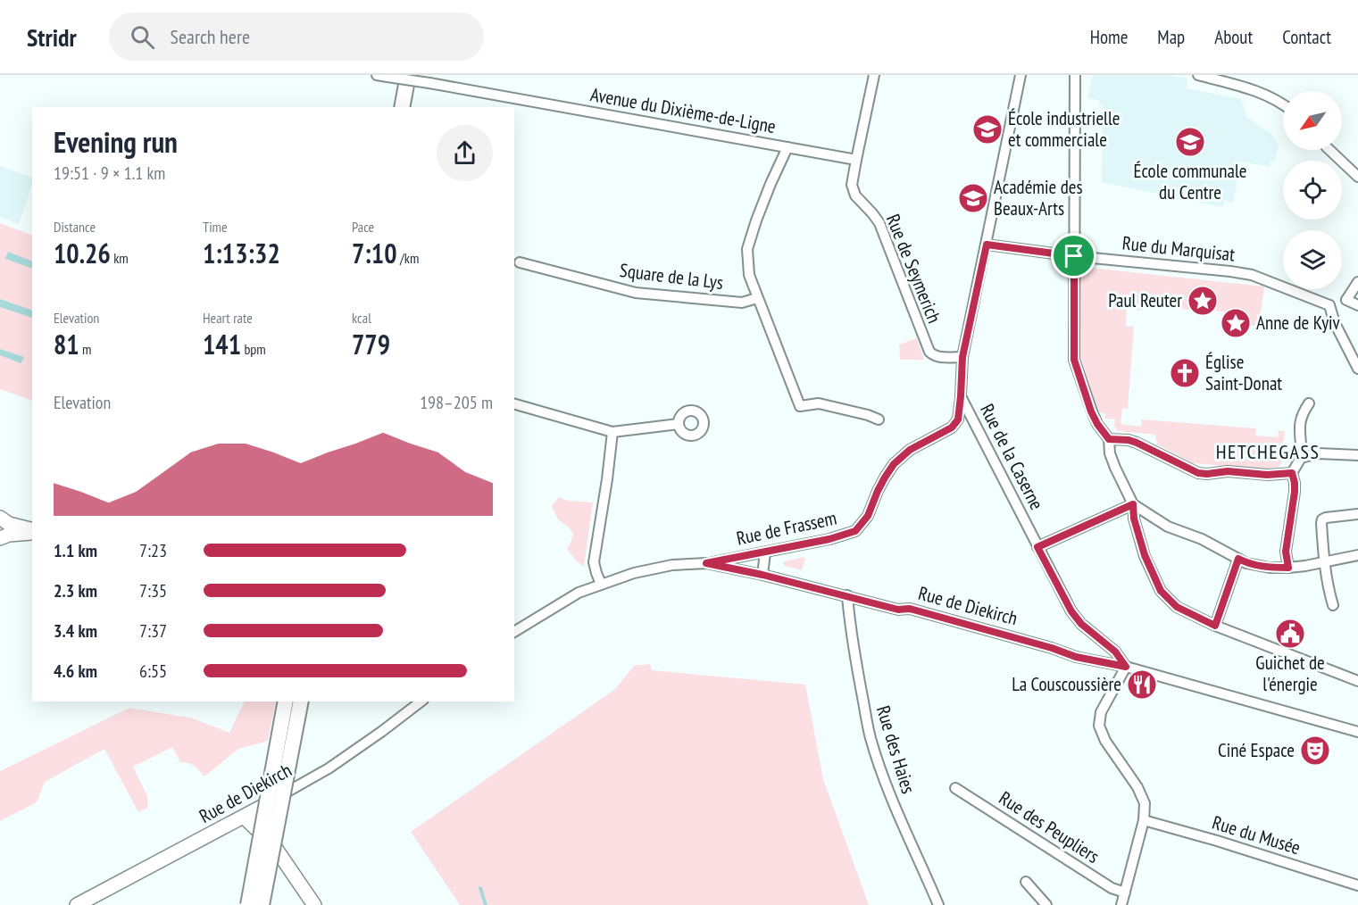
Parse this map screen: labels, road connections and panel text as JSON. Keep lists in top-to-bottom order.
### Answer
{
  "streets": {
    "street": [
      "Avenue du Dixième-de-Ligne",
      "Rue du Marquisat",
      "Rue de Seymerich",
      "Square de la Lys",
      "Rue de la Caserne",
      "Rue de Frassem",
      "Rue de Diekirch",
      "Rue des Haies",
      "Rue des Peupliers",
      "Rue du Musée"
    ]
  },
  "crossings": [
    ["Avenue du Dixième-de-Ligne", "Rue de Seymerich"],
    ["Avenue du Dixième-de-Ligne", "Square de la Lys"],
    ["Rue du Marquisat", "Rue de la Caserne"],
    ["Rue de Seymerich", "Rue de la Caserne"],
    ["Rue de la Caserne", "Rue de Frassem"],
    ["Rue de la Caserne", "Rue de Diekirch"],
    ["Rue de Frassem", "Rue de Diekirch"],
    ["Rue de Diekirch", "Rue des Haies"]
  ],
  "districts": ["HETCHEGASS"],
  "places": {
    "school or university": ["École industrielle et commerciale", "École communale du Centre", "Académie des Beaux-Arts"],
    "place": ["Paul Reuter", "Anne de Kyiv"],
    "church": ["Église Saint-Donat"],
    "public building": ["Guichet de l'énergie"],
    "restaurant": ["La Couscoussière"],
    "theatre": ["Ciné Espace"]
  },
  "north": "bottom left",
  "page": {
    "header": "Stridr",
    "search": "Search here",
    "nav": [
      "Home",
      "Map",
      "About",
      "Contact"
    ],
    "heading": ["Evening run", "19:51 · 9 × 1.1 km"],
    "stats": [
      ["Distance", "10.26 km"],
      ["Time", "1:13:32"],
      ["Pace", "7:10 /km"],
      ["Elevation", "81 m"],
      ["Heart rate", "141 bpm"],
      ["kcal", "779"]
    ],
    "chart": ["Elevation", "198–205 m"],
    "list": [
      {
        "name": "1.1 km",
        "note": "7:23"
      },
      {
        "name": "2.3 km",
        "note": "7:35"
      },
      {
        "name": "3.4 km",
        "note": "7:37"
      },
      {
        "name": "4.6 km",
        "note": "6:55"
      }
    ]
  }
}
